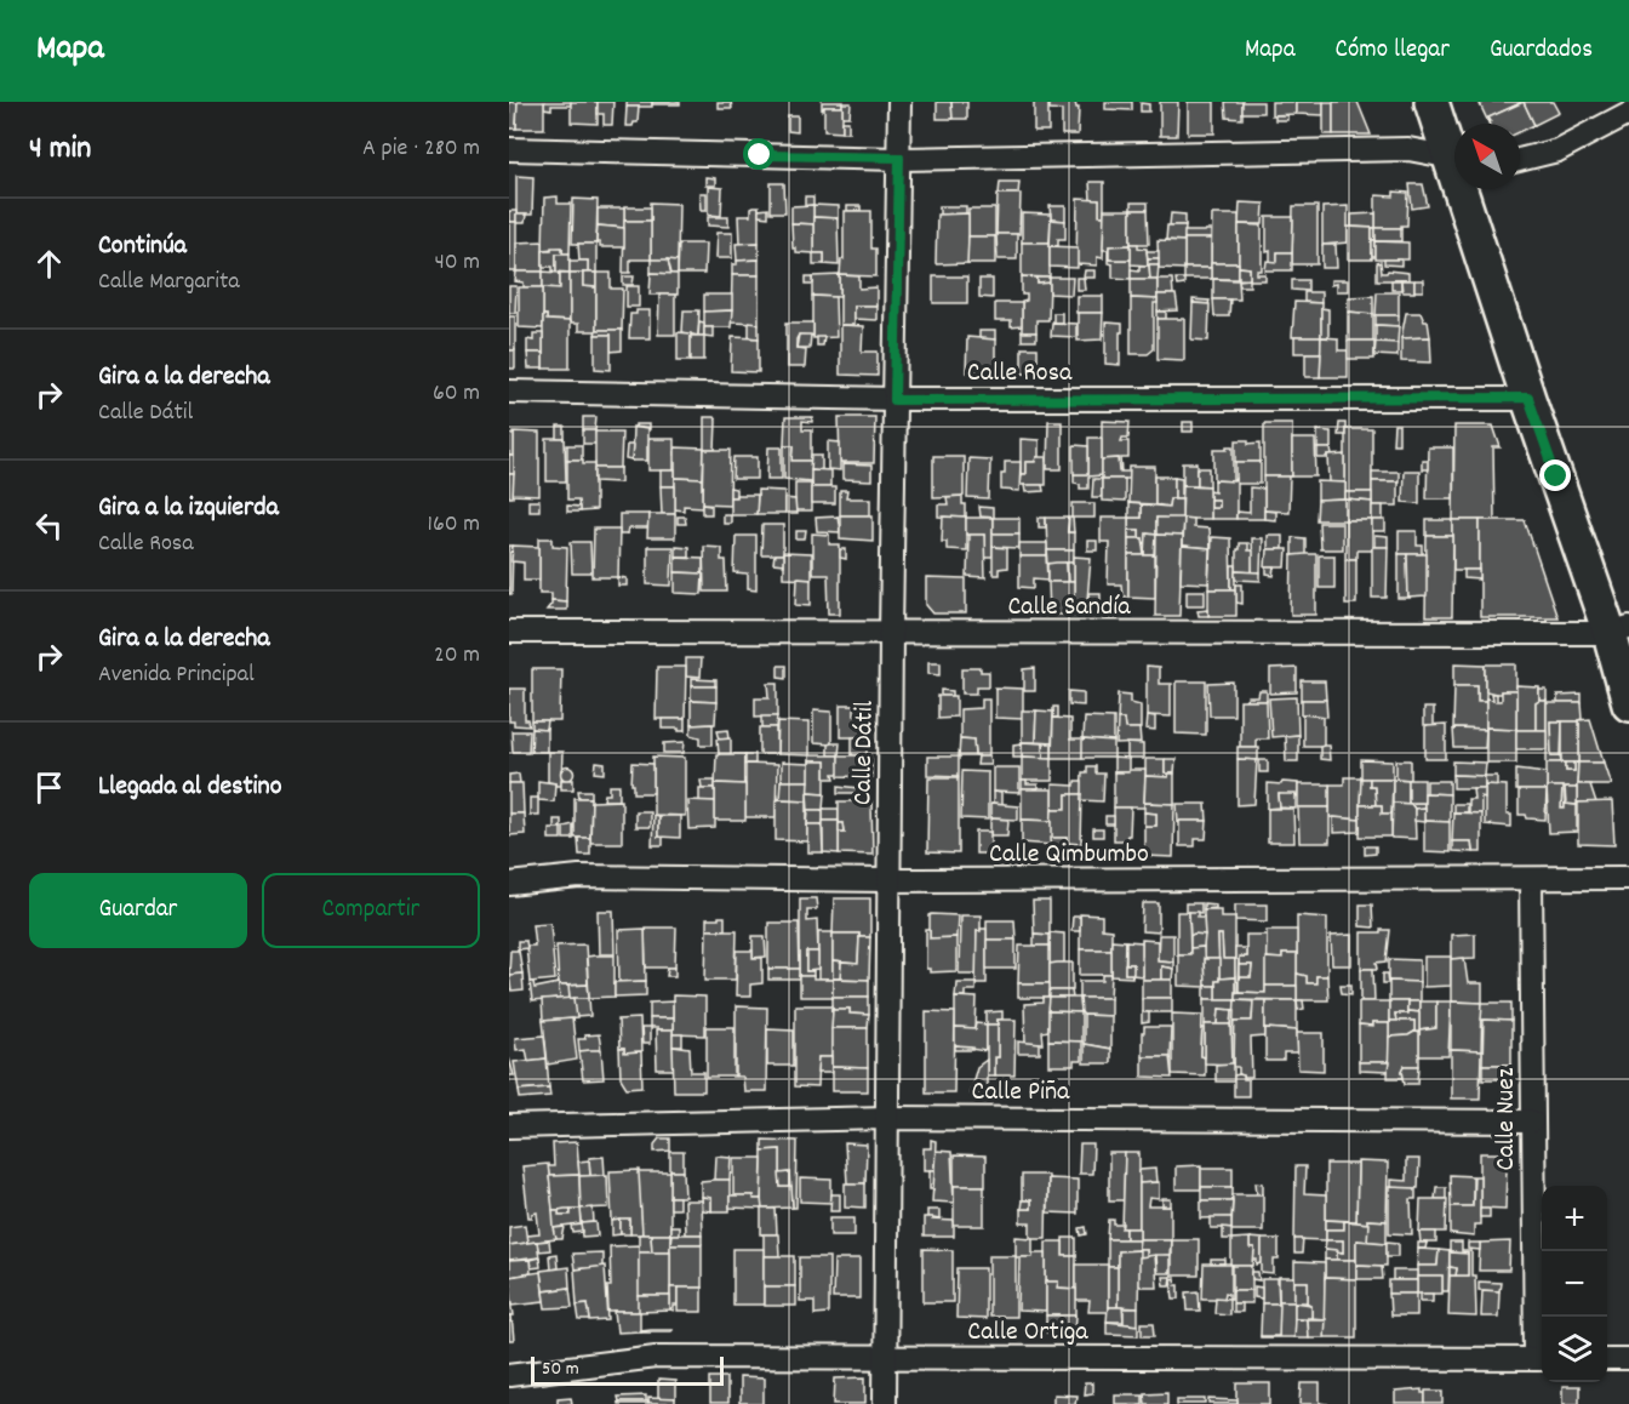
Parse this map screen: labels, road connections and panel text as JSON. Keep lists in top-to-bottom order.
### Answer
{
  "streets": {
    "street": [
      "Calle Rosa",
      "Calle Sandía",
      "Calle Dátil",
      "Calle Qimbumbo",
      "Calle Piña",
      "Calle Nuez",
      "Calle Ortiga"
    ]
  },
  "crossings": [
    ["Calle Rosa", "Calle Dátil"],
    ["Calle Sandía", "Calle Dátil"],
    ["Calle Dátil", "Calle Qimbumbo"],
    ["Calle Dátil", "Calle Piña"],
    ["Calle Dátil", "Calle Ortiga"],
    ["Calle Qimbumbo", "Calle Nuez"],
    ["Calle Piña", "Calle Nuez"],
    ["Calle Nuez", "Calle Ortiga"]
  ],
  "scale_bar": "50 m",
  "north": "top left",
  "page": {
    "header": "Mapa",
    "nav": ["Mapa", "Cómo llegar", "Guardados"],
    "heading": ["4 min", "A pie · 280 m"],
    "list": [
      ["Continúa", "Calle Margarita", "40 m"],
      ["Gira a la derecha", "Calle Dátil", "60 m"],
      ["Gira a la izquierda", "Calle Rosa", "160 m"],
      ["Gira a la derecha", "Avenida Principal", "20 m"],
      "Llegada al destino"
    ],
    "buttons": ["Guardar", "Compartir"],
    "map_buttons": ["+", "−"],
    "scale": "50 m"
  }
}
